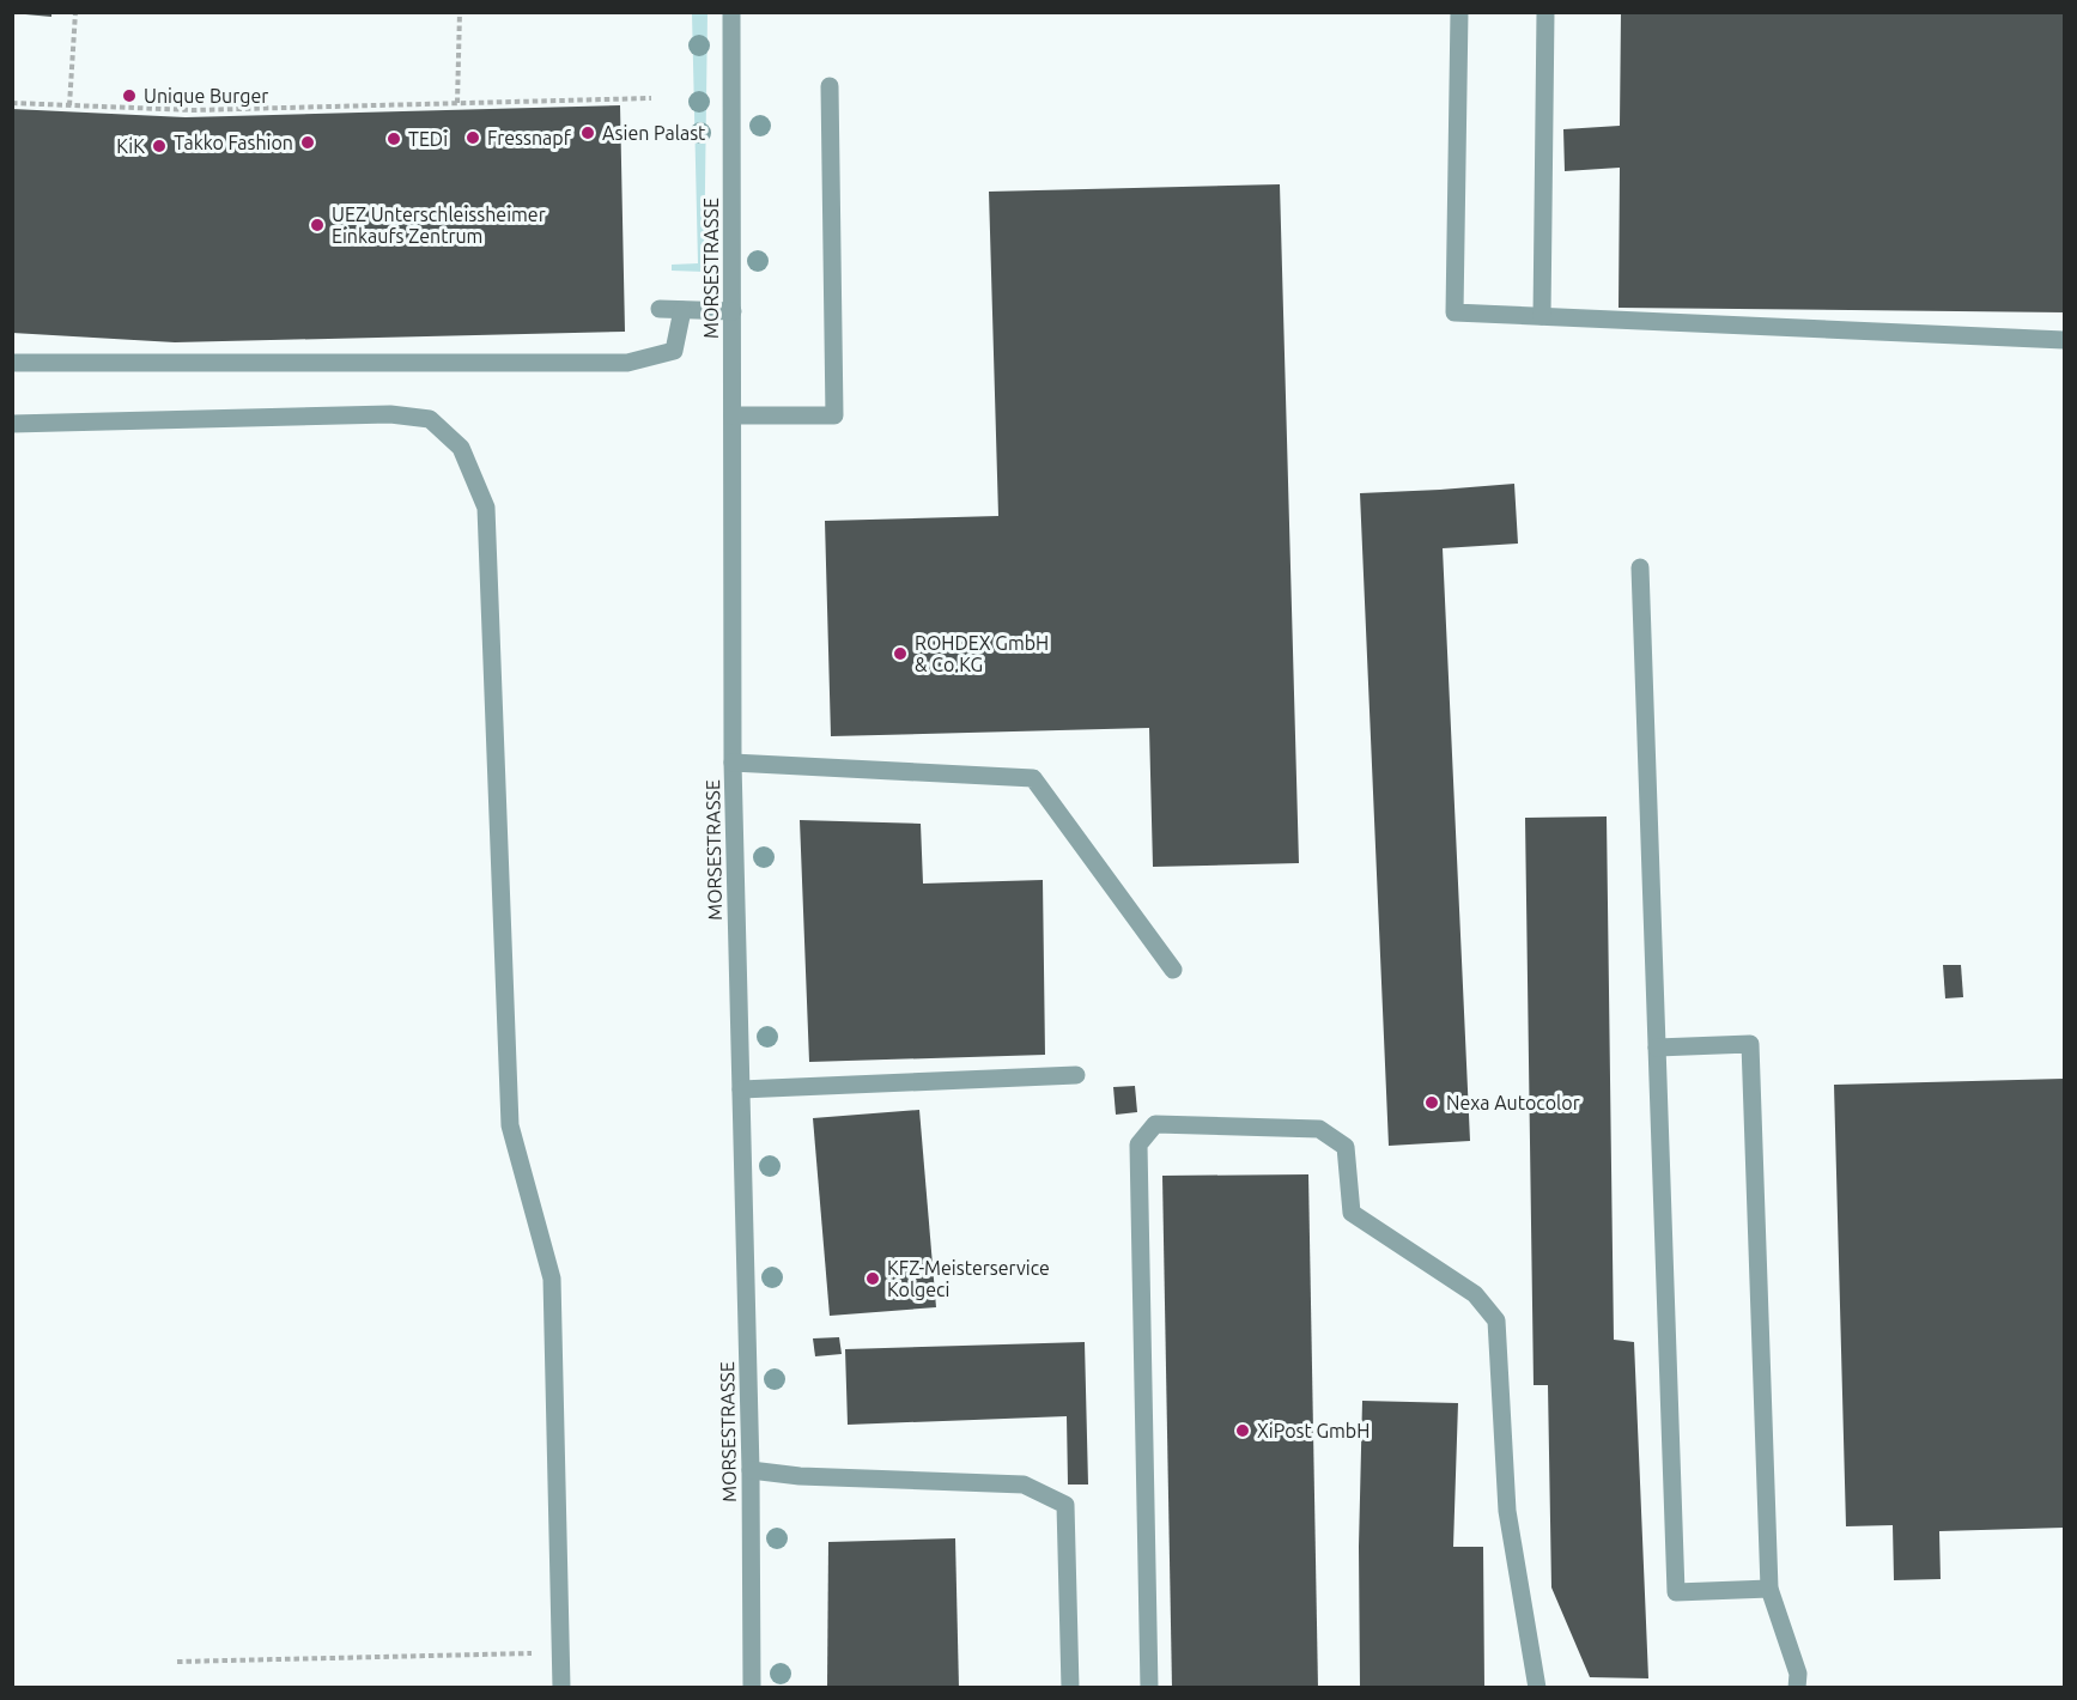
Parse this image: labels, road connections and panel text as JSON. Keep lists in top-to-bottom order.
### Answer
{
  "streets": {
    "street": ["MORSESTRASSE"]
  },
  "places": [
    "Unique Burger",
    "Asien Palast",
    "Fressnapf",
    "TEDi",
    "Takko Fashion",
    "KiK",
    "UEZ Unterschleissheimer Einkaufs Zentrum",
    "ROHDEX GmbH & Co.KG",
    "Nexa Autocolor",
    "KFZ-Meisterservice Kolgeci",
    "XiPost GmbH"
  ]
}
